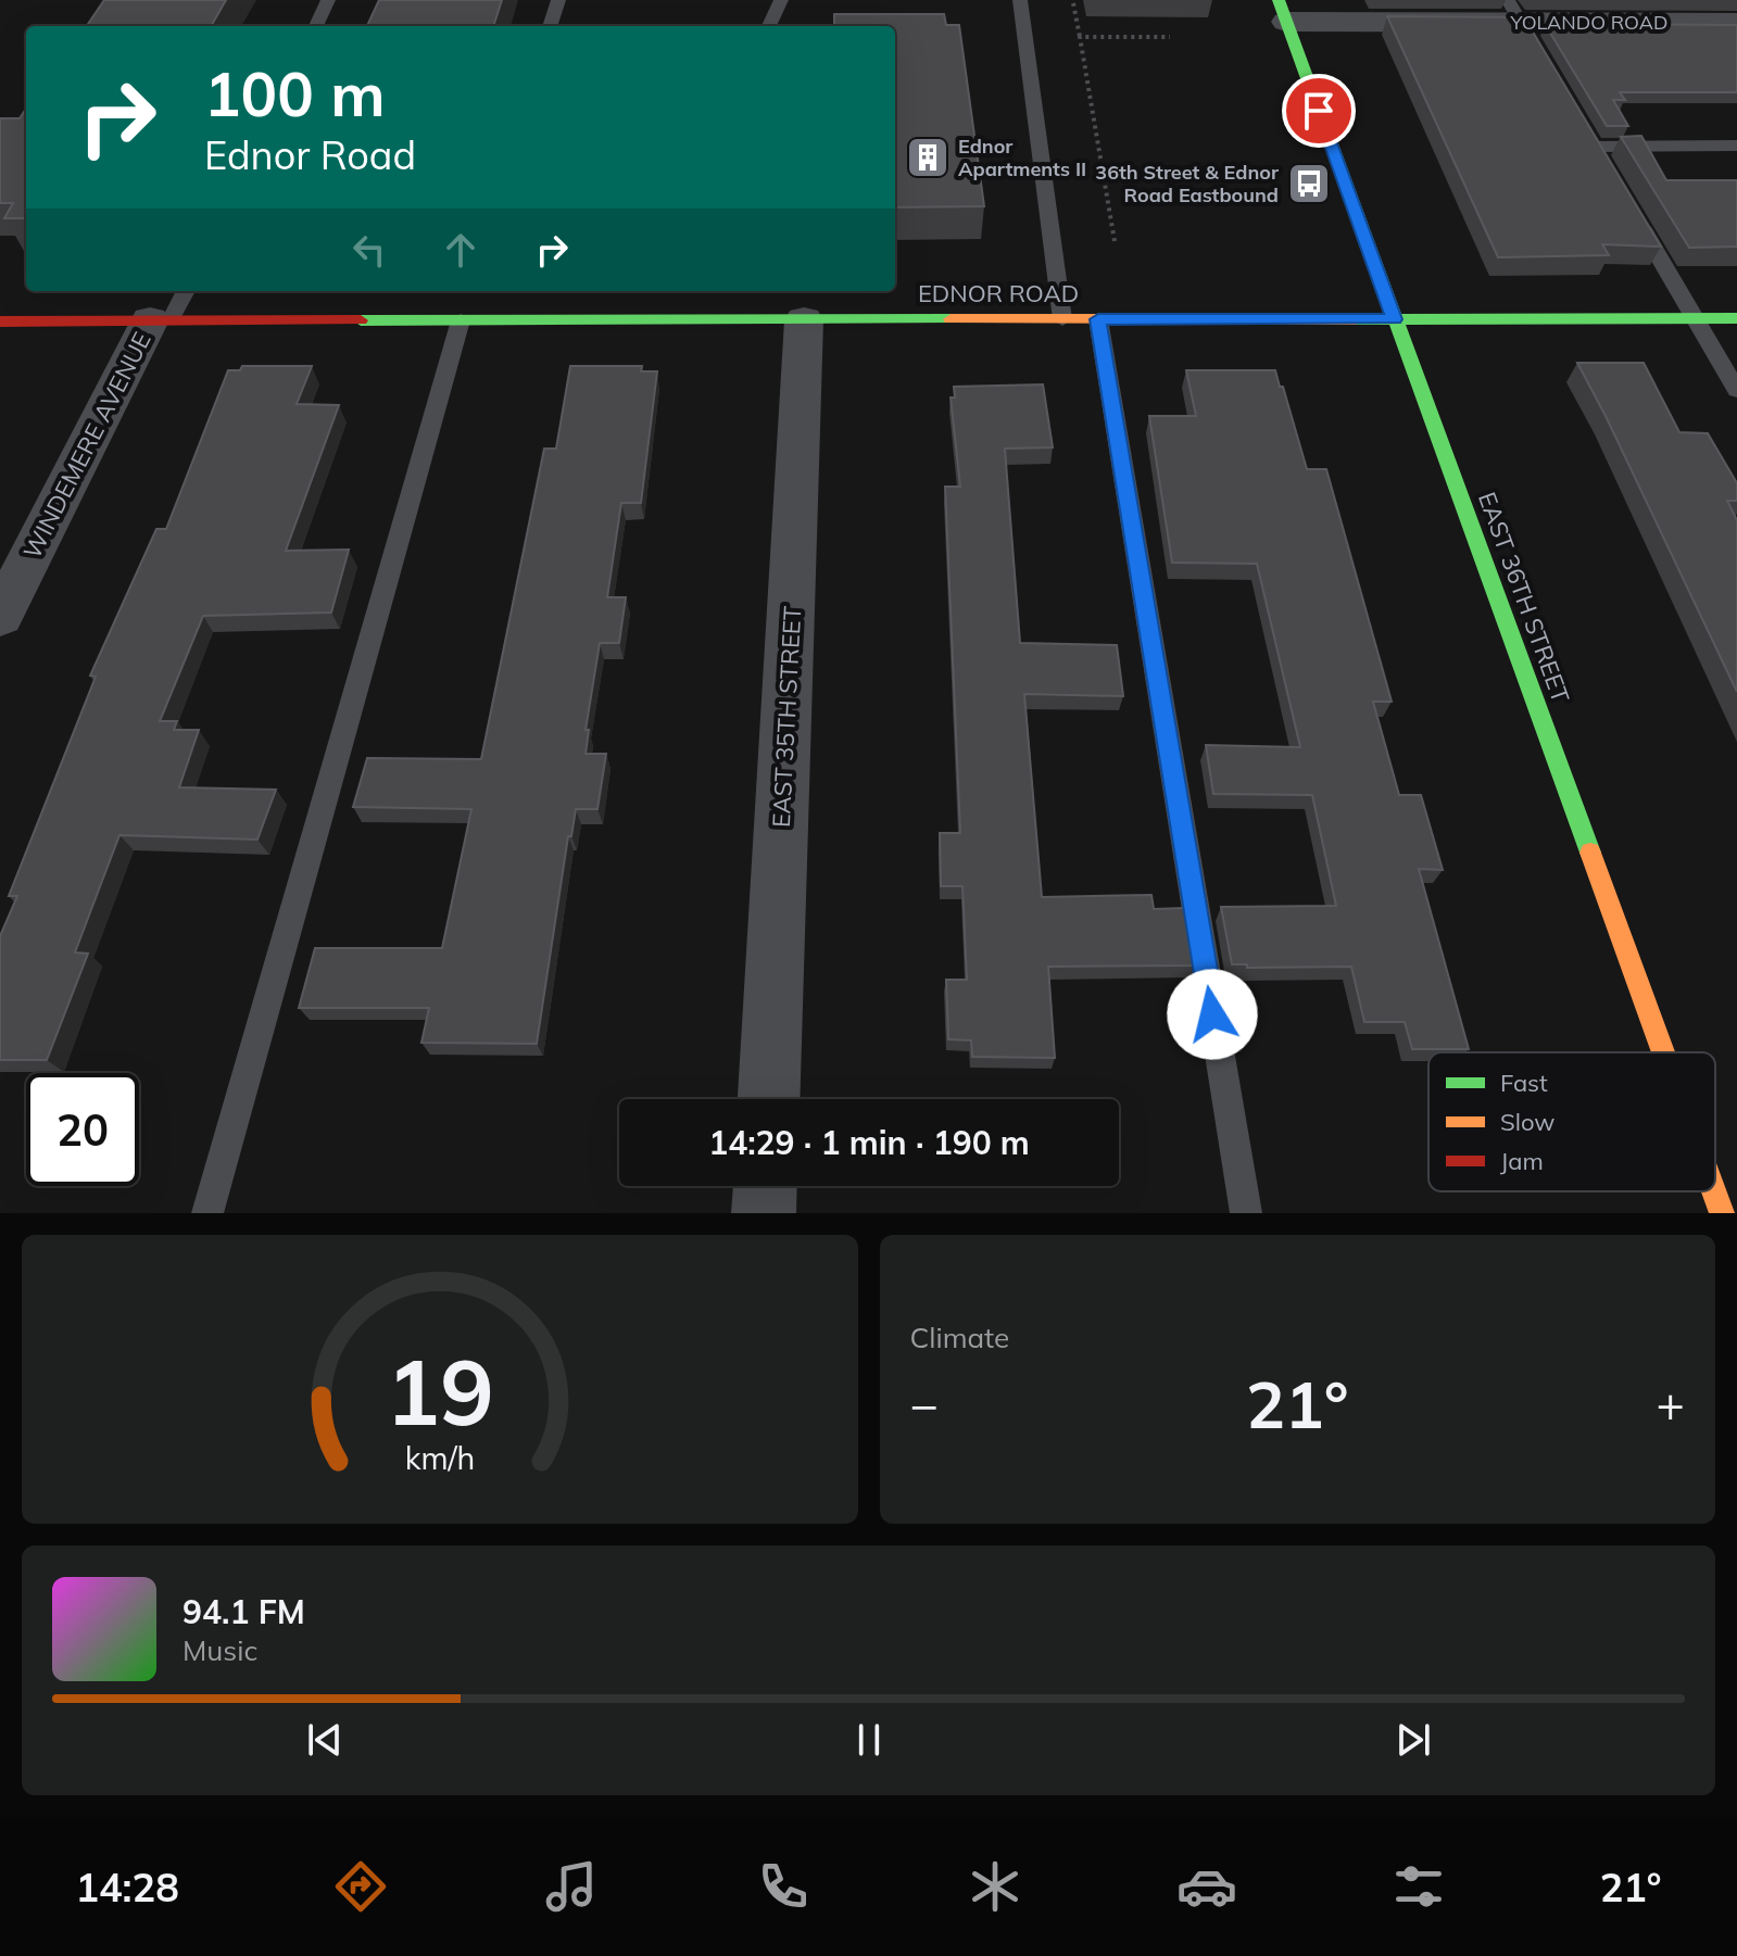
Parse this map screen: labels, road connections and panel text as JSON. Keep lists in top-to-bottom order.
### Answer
{
  "streets": {
    "street": [
      "YOLANDO ROAD",
      "EDNOR ROAD",
      "WINDEMERE AVENUE",
      "EAST 36TH STREET",
      "EAST 35TH STREET"
    ]
  },
  "crossings": [
    ["YOLANDO ROAD", "EAST 36TH STREET"],
    ["EDNOR ROAD", "WINDEMERE AVENUE"],
    ["EDNOR ROAD", "EAST 36TH STREET"],
    ["EDNOR ROAD", "EAST 35TH STREET"]
  ],
  "places": {
    "building": ["Ednor Apartments II"],
    "bus stop": ["36th Street & Ednor Road Eastbound"]
  },
  "legend": ["Fast", "Slow", "Jam"],
  "page": {
    "turn": ["100 m", "Ednor Road"],
    "limit": "20",
    "trip": "14:29 · 1 min · 190 m",
    "tile": "Climate",
    "heat": ["−", "21°", "+"],
    "song": ["94.1 FM", "Music"],
    "tabs": ["14:28", "21°"],
    "gauge": ["19", "km/h"]
  }
}
